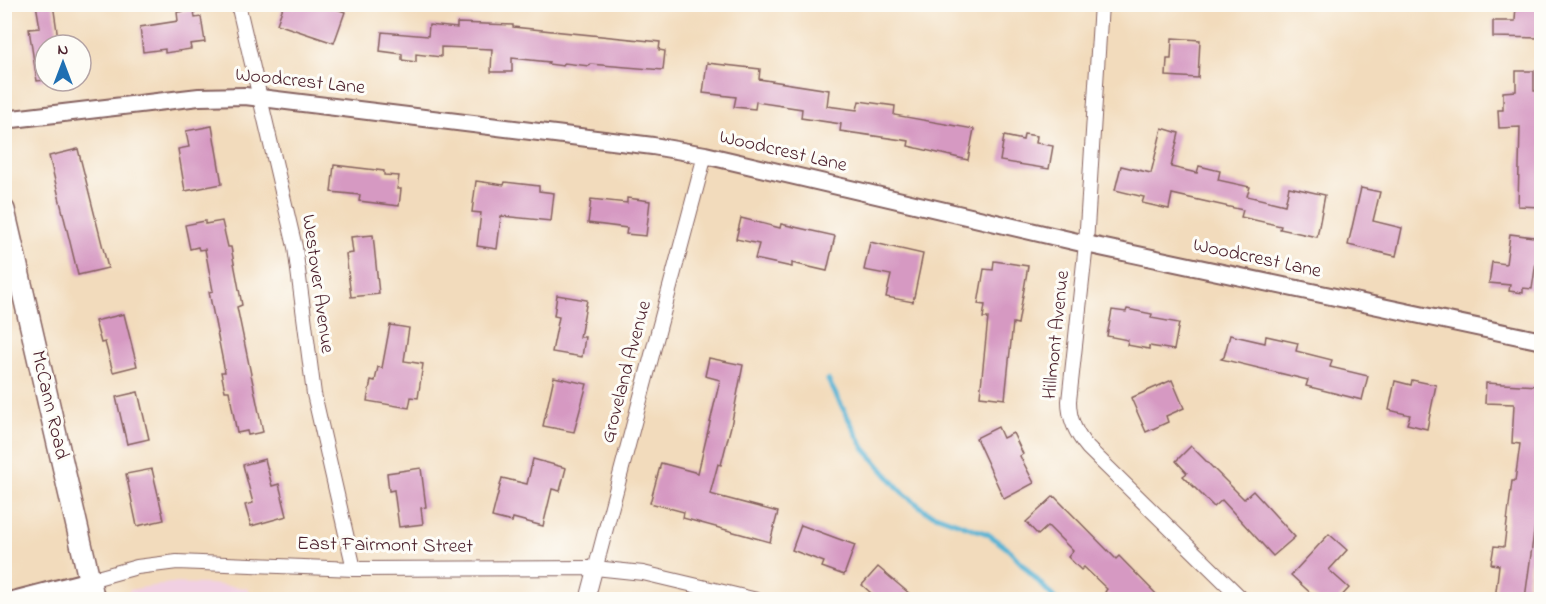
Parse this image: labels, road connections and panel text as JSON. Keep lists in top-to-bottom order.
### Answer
{
  "streets": {
    "main road": ["McCann Road"],
    "street": [
      "Woodcrest Lane",
      "Westover Avenue",
      "Hillmont Avenue",
      "Groveland Avenue",
      "East Fairmont Street"
    ]
  },
  "crossings": [
    ["Woodcrest Lane", "Westover Avenue"],
    ["Woodcrest Lane", "Hillmont Avenue"],
    ["Woodcrest Lane", "Groveland Avenue"],
    ["Westover Avenue", "East Fairmont Street"],
    ["Groveland Avenue", "East Fairmont Street"],
    ["McCann Road", "East Fairmont Street"]
  ],
  "north": "top"
}
